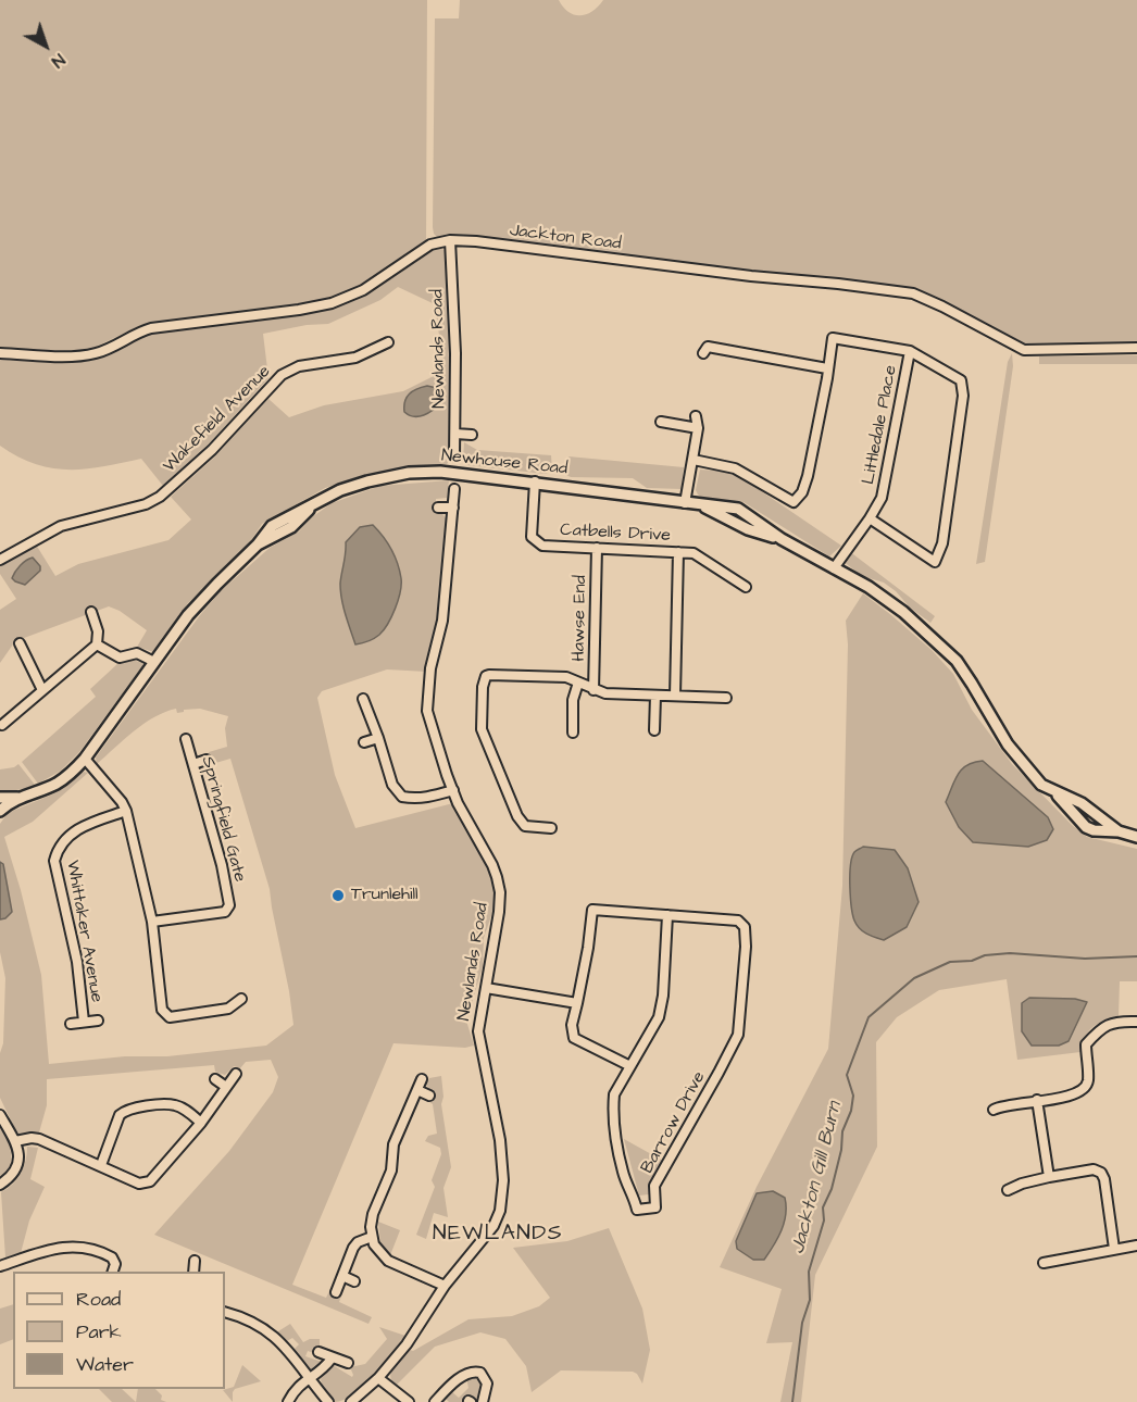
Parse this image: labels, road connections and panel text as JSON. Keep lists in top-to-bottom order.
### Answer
{
  "streets": {
    "street": [
      "Jackton Road",
      "Newlands Road",
      "Wakefield Avenue",
      "Littledale Place",
      "Newhouse Road",
      "Catbells Drive",
      "Hawse End",
      "Springfield Gate",
      "Whittaker Avenue",
      "Barrow Drive"
    ]
  },
  "crossings": [
    ["Jackton Road", "Newlands Road"],
    ["Littledale Place", "Newhouse Road"],
    ["Newhouse Road", "Catbells Drive"],
    ["Catbells Drive", "Hawse End"]
  ],
  "districts": ["NEWLANDS"],
  "water": ["Jackton Gill Burn"],
  "places": ["Trunlehill"],
  "legend": ["Road", "Park", "Water"],
  "north": "bottom right"
}
